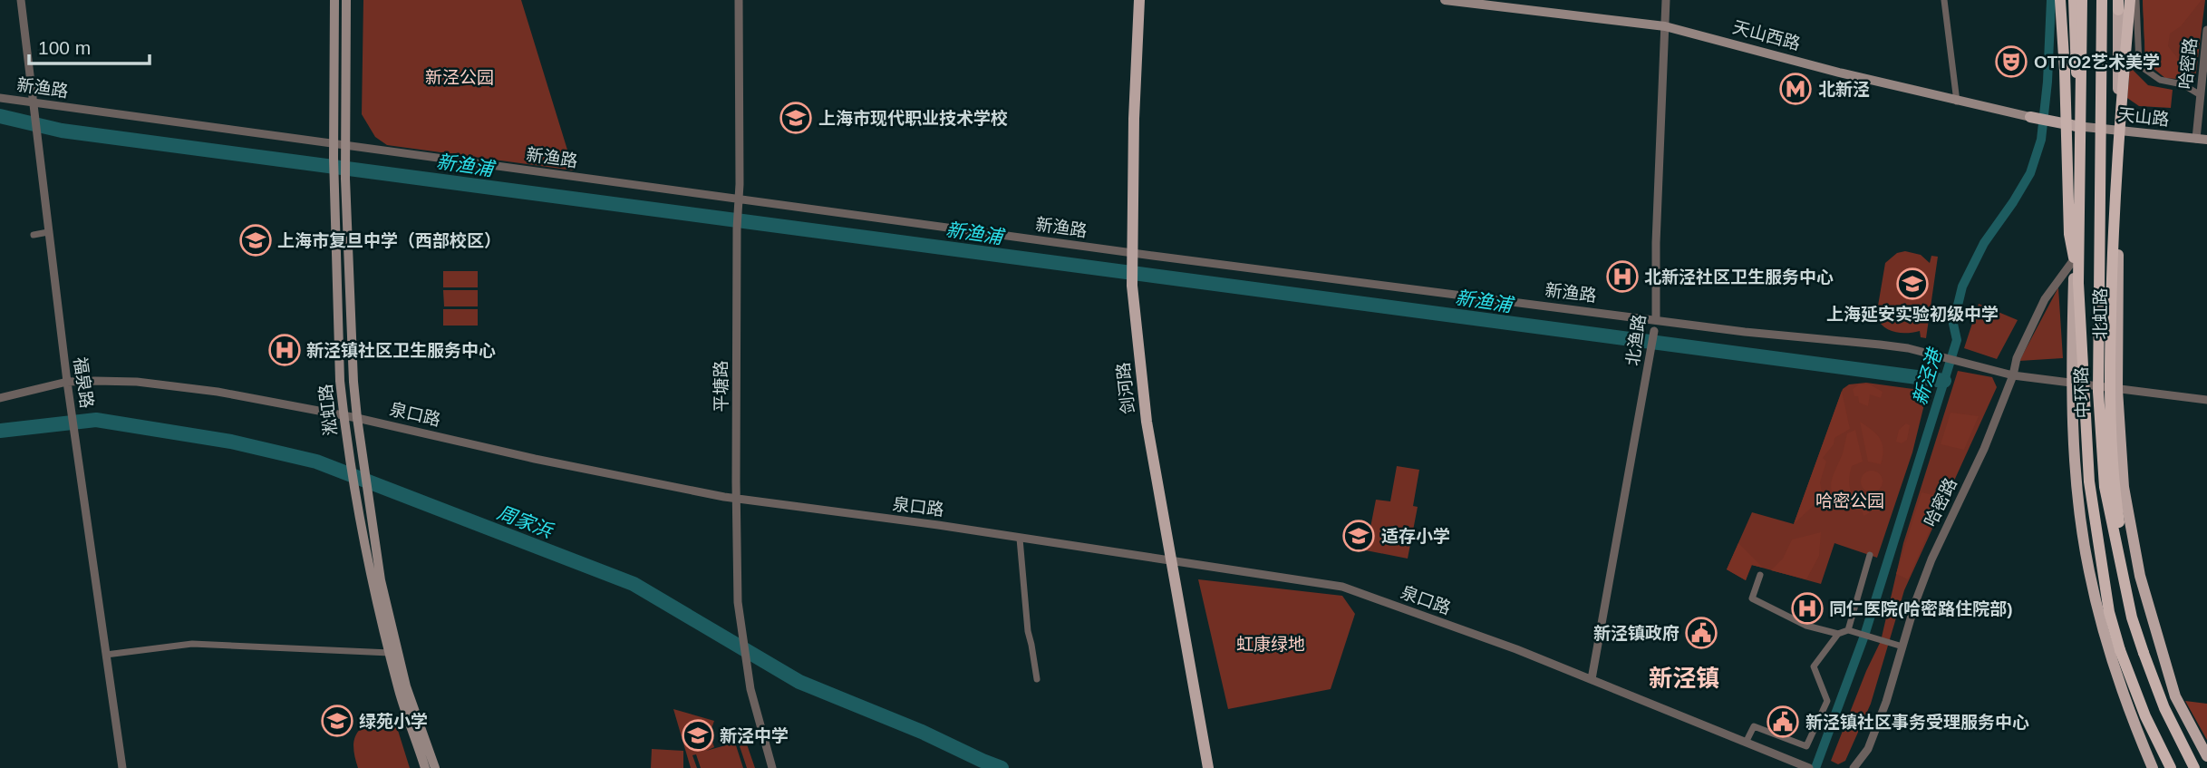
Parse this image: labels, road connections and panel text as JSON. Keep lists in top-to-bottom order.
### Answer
{
  "streets": {
    "highway": ["中环路"],
    "main road": [
      "天山西路",
      "天山路",
      "北虹路",
      "剑河路",
      "淞虹路"
    ],
    "street": [
      "哈密路",
      "新渔路",
      "北渔路",
      "福泉路",
      "平塘路",
      "泉口路"
    ]
  },
  "crossings": [
    ["天山西路", "天山路"],
    ["天山西路", "北虹路"],
    ["天山西路", "北渔路"],
    ["哈密路", "新渔路"],
    ["哈密路", "天山路"],
    ["哈密路", "北虹路"],
    ["新渔路", "北虹路"],
    ["新渔路", "北渔路"],
    ["新渔路", "福泉路"],
    ["新渔路", "平塘路"],
    ["新渔路", "剑河路"],
    ["新渔路", "淞虹路"],
    ["天山路", "北虹路"],
    ["北渔路", "泉口路"],
    ["福泉路", "泉口路"],
    ["平塘路", "泉口路"],
    ["剑河路", "泉口路"],
    ["淞虹路", "泉口路"]
  ],
  "districts": ["新泾镇"],
  "water": ["新渔浦", "新泾港", "周家浜"],
  "parks": ["新泾公园", "哈密公园", "虹康绿地"],
  "places": {
    "theatre": ["OTTO2艺术美学"],
    "metro station": ["北新泾"],
    "school or university": [
      "上海市现代职业技术学校",
      "上海市复旦中学（西部校区）",
      "上海延安实验初级中学",
      "适存小学",
      "绿苑小学",
      "新泾中学"
    ],
    "hospital": ["北新泾社区卫生服务中心", "新泾镇社区卫生服务中心", "同仁医院(哈密路住院部)"],
    "public building": ["新泾镇政府", "新泾镇社区事务受理服务中心"]
  },
  "scale_bar": "100 m"
}
